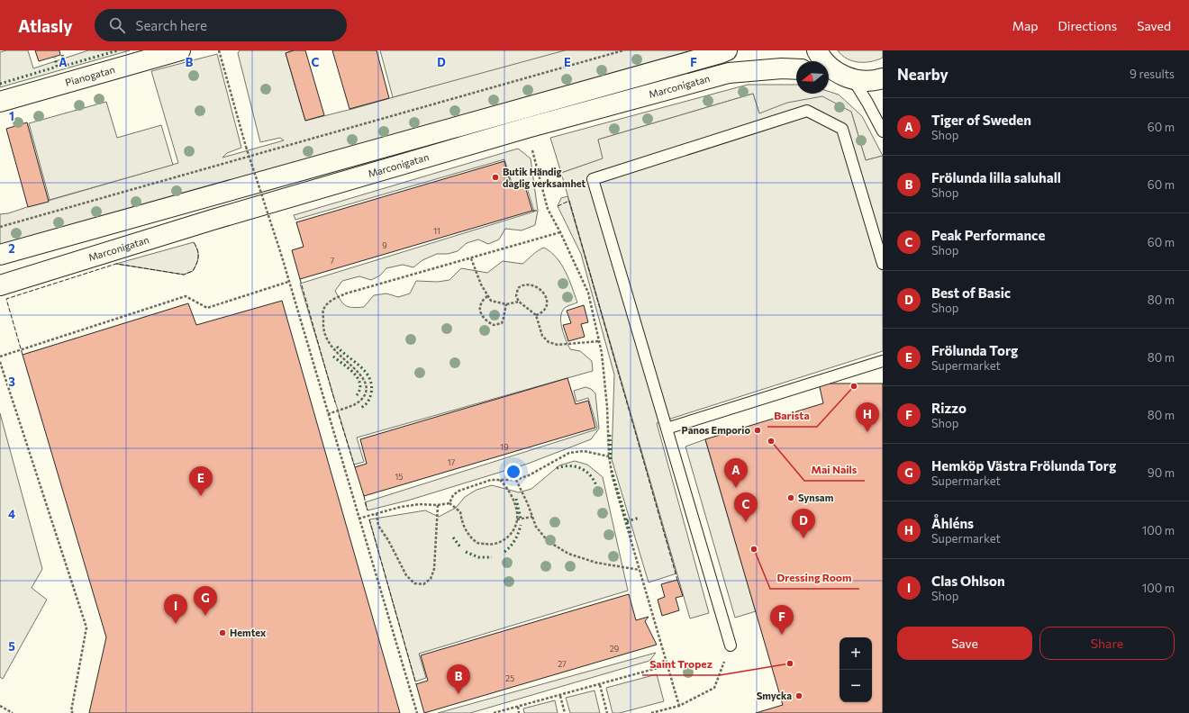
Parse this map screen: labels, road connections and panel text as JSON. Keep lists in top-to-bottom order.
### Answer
{
  "streets": {
    "street": ["Pianogatan", "Marconigatan"]
  },
  "places": [
    "Butik Händig daglig verksamhet",
    "Barista",
    "Panos Emporio",
    "Mai Nails",
    "Synsam",
    "Dressing Room",
    "Hemtex",
    "Saint Tropez",
    "Smycka"
  ],
  "house_numbers": [
    "11",
    "9",
    "7",
    "19",
    "17",
    "15",
    "29",
    "27",
    "25"
  ],
  "north": "left",
  "page": {
    "header": "Atlasly",
    "search": "Search here",
    "nav": ["Map", "Directions", "Saved"],
    "heading": ["Nearby", "9 results"],
    "list": [
      {
        "mark": "A",
        "name": "Tiger of Sweden",
        "note": "Shop",
        "value": "60 m"
      },
      {
        "mark": "B",
        "name": "Frölunda lilla saluhall",
        "note": "Shop",
        "value": "60 m"
      },
      {
        "mark": "C",
        "name": "Peak Performance",
        "note": "Shop",
        "value": "60 m"
      },
      {
        "mark": "D",
        "name": "Best of Basic",
        "note": "Shop",
        "value": "80 m"
      },
      {
        "mark": "E",
        "name": "Frölunda Torg",
        "note": "Supermarket",
        "value": "80 m"
      },
      {
        "mark": "F",
        "name": "Rizzo",
        "note": "Shop",
        "value": "80 m"
      },
      {
        "mark": "G",
        "name": "Hemköp Västra Frölunda Torg",
        "note": "Supermarket",
        "value": "90 m"
      },
      {
        "mark": "H",
        "name": "Åhléns",
        "note": "Supermarket",
        "value": "100 m"
      },
      {
        "mark": "I",
        "name": "Clas Ohlson",
        "note": "Shop",
        "value": "100 m"
      }
    ],
    "pins": [
      "H",
      "A",
      "E",
      "C",
      "D",
      "G",
      "I",
      "F",
      "B"
    ],
    "buttons": ["Save", "Share"],
    "map_buttons": ["+", "−"]
  },
  "grid": {
    "columns": [
      "A",
      "B",
      "C",
      "D",
      "E",
      "F"
    ],
    "rows": [
      "1",
      "2",
      "3",
      "4",
      "5"
    ]
  }
}
